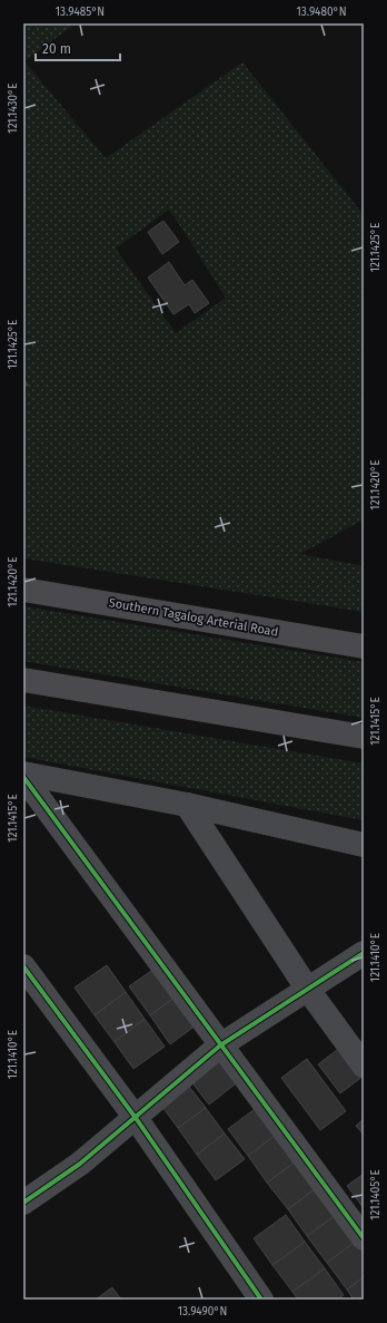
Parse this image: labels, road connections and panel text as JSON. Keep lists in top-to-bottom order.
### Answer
{
  "streets": {
    "highway": ["Southern Tagalog Arterial Road"]
  },
  "scale_bar": "20 m",
  "coordinates": [
    "13.9485°N",
    "13.9480°N",
    "121.1430°E",
    "121.1425°E",
    "121.1420°E",
    "121.1415°E",
    "121.1410°E",
    "121.1405°E",
    "13.9490°N"
  ]
}
